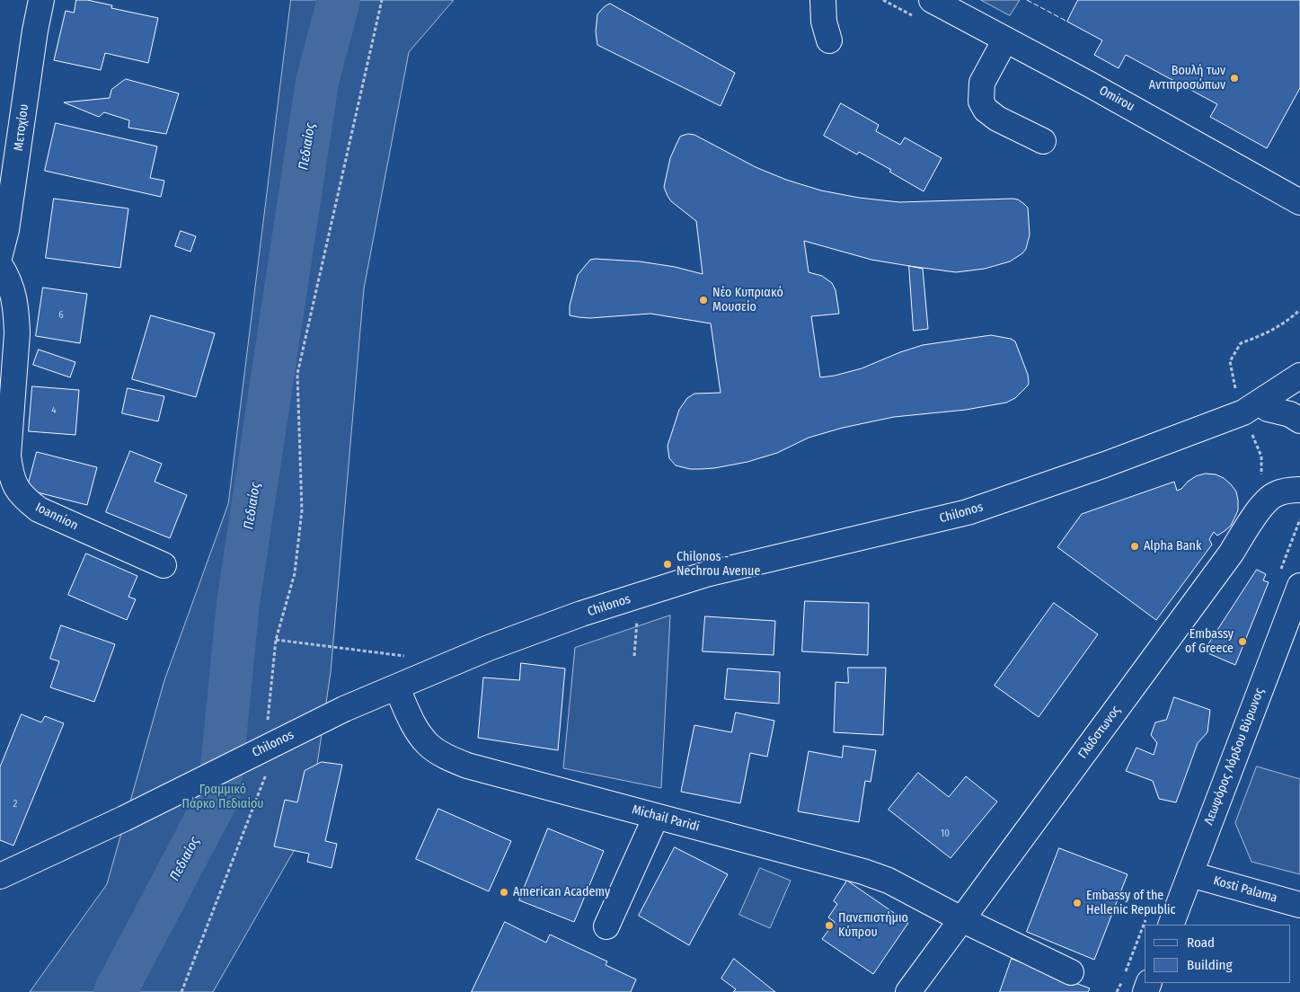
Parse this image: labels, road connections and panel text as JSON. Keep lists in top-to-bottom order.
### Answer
{
  "streets": {
    "main road": [
      "Omirou",
      "Μετοχίου",
      "Chilonos",
      "Ioannion",
      "Γλάδστωνος",
      "Λεωφόρος Λόρδου Βύρωνος",
      "Michail Paridi",
      "Kosti Palama"
    ]
  },
  "crossings": [
    ["Chilonos", "Michail Paridi"],
    ["Γλάδστωνος", "Michail Paridi"],
    ["Λεωφόρος Λόρδου Βύρωνος", "Kosti Palama"]
  ],
  "water": ["Πεδιαίος"],
  "parks": ["Γραμμικό Πάρκο Πεδιαίου"],
  "places": [
    "Βουλή των Αντιπροσώπων",
    "Νέο Κυπριακό Μουσείο",
    "Alpha Bank",
    "Chilonos - Nechrou Avenue",
    "Embassy of Greece",
    "American Academy",
    "Embassy of the Hellenic Republic",
    "Πανεπιστήμιο Κύπρου"
  ],
  "house_numbers": [
    "6",
    "4",
    "2",
    "10"
  ],
  "legend": ["Road", "Building"]
}
